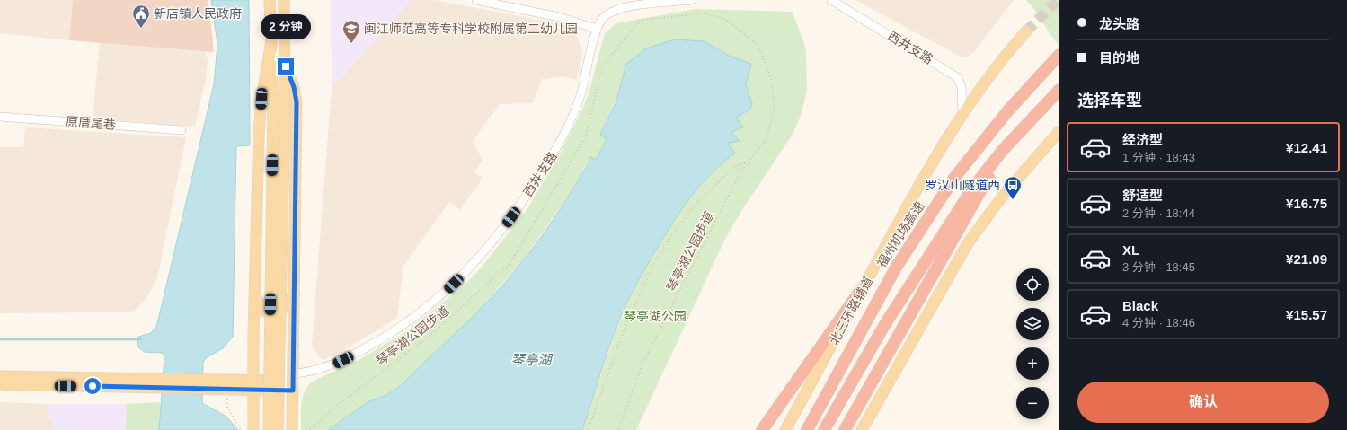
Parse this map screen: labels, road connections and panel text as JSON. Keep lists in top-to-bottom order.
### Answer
{
  "streets": {
    "highway": ["福州机场高速"],
    "main road": ["北三环路辅道"],
    "street": ["西井支路", "原厝尾巷"],
    "path": ["琴亭湖公园步道"]
  },
  "crossings": [
    ["西井支路", "北三环路辅道"]
  ],
  "water": ["琴亭湖"],
  "parks": ["琴亭湖公园"],
  "places": {
    "public building": ["新店镇人民政府"],
    "school or university": ["闽江师范高等专科学校附属第二幼儿园"],
    "bus stop": ["罗汉山隧道西"]
  },
  "page": {
    "banner": ["龙头路", "目的地"],
    "bubble": "2 分钟",
    "heading": "选择车型",
    "list": [
      {
        "name": "经济型",
        "note": "1 分钟 · 18:43",
        "value": "¥12.41"
      },
      {
        "name": "舒适型",
        "note": "2 分钟 · 18:44",
        "value": "¥16.75"
      },
      {
        "name": "XL",
        "note": "3 分钟 · 18:45",
        "value": "¥21.09"
      },
      {
        "name": "Black",
        "note": "4 分钟 · 18:46",
        "value": "¥15.57"
      }
    ],
    "map_buttons": ["+", "−"],
    "buttons": "确认"
  }
}
